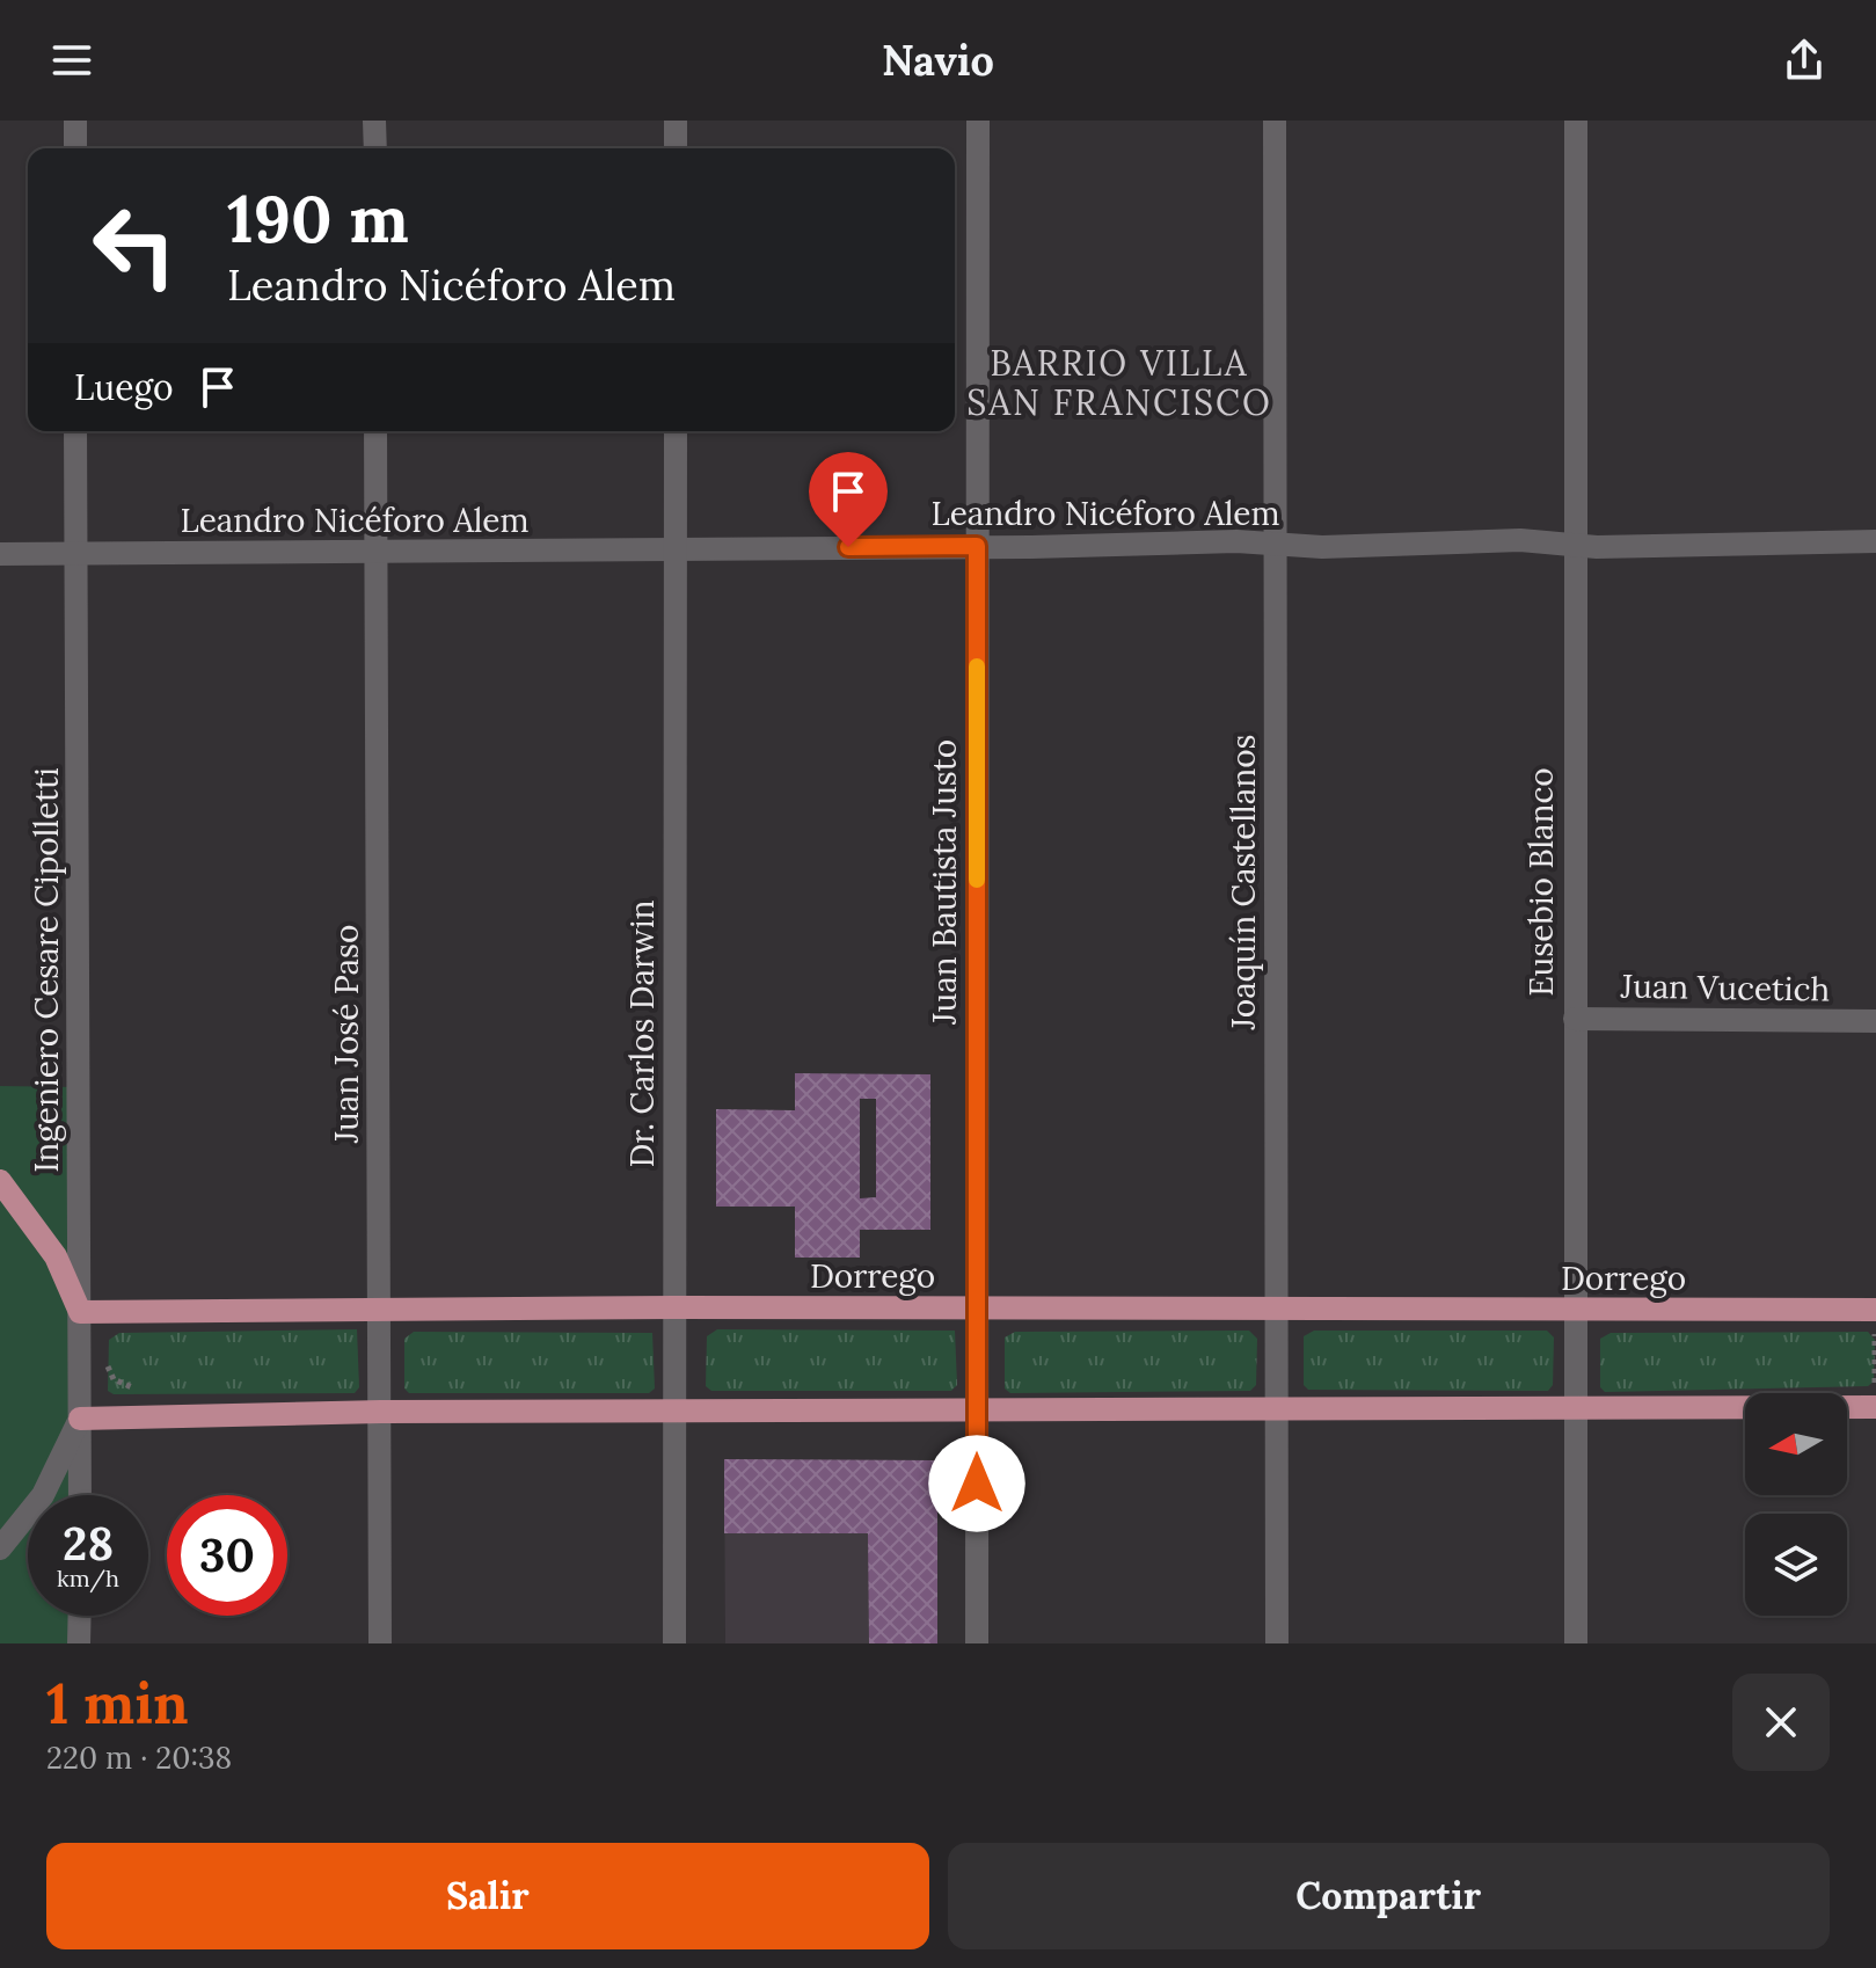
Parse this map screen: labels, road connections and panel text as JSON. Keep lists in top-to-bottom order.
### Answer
{
  "streets": {
    "main road": ["Dorrego"],
    "street": [
      "Leandro Nicéforo Alem",
      "Juan Bautista Justo",
      "Joaquín Castellanos",
      "Eusebio Blanco",
      "Ingeniero Cesare Cipolletti",
      "Juan Vucetich",
      "Juan José Paso",
      "Dr. Carlos Darwin"
    ]
  },
  "crossings": [
    ["Leandro Nicéforo Alem", "Juan Bautista Justo"],
    ["Leandro Nicéforo Alem", "Joaquín Castellanos"],
    ["Leandro Nicéforo Alem", "Eusebio Blanco"],
    ["Leandro Nicéforo Alem", "Ingeniero Cesare Cipolletti"],
    ["Leandro Nicéforo Alem", "Juan José Paso"],
    ["Leandro Nicéforo Alem", "Dr. Carlos Darwin"],
    ["Juan Bautista Justo", "Dorrego"],
    ["Joaquín Castellanos", "Dorrego"],
    ["Eusebio Blanco", "Juan Vucetich"],
    ["Eusebio Blanco", "Dorrego"],
    ["Ingeniero Cesare Cipolletti", "Dorrego"],
    ["Juan José Paso", "Dorrego"],
    ["Dr. Carlos Darwin", "Dorrego"]
  ],
  "districts": ["BARRIO VILLA SAN FRANCISCO"],
  "north": "left",
  "page": {
    "header": "Navio",
    "turn": ["190 m", "Leandro Nicéforo Alem"],
    "then": "Luego",
    "speed": "28 km/h",
    "limit": "30",
    "heading": ["1 min", "220 m · 20:38"],
    "buttons": ["Salir", "Compartir"]
  }
}
